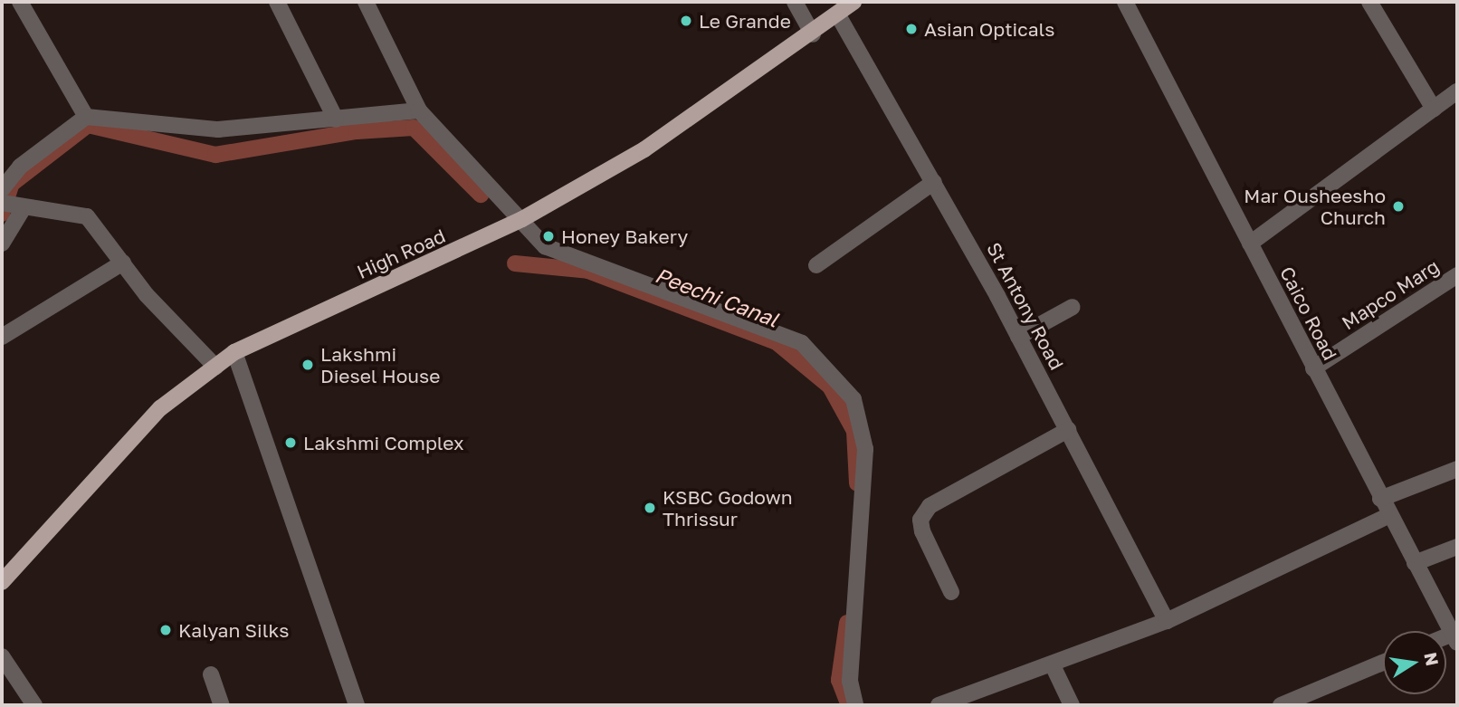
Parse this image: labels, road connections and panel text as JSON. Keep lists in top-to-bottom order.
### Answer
{
  "streets": {
    "main road": ["High Road"],
    "street": ["Mapco Marg", "St Antony Road", "Caico Road"]
  },
  "crossings": [
    ["High Road", "St Antony Road"],
    ["Mapco Marg", "Caico Road"]
  ],
  "water": ["Peechi Canal"],
  "places": [
    "Le Grande",
    "Asian Opticals",
    "Mar Ousheesho Church",
    "Honey Bakery",
    "Lakshmi Diesel House",
    "Lakshmi Complex",
    "KSBC Godown Thrissur",
    "Kalyan Silks"
  ],
  "north": "right"
}
